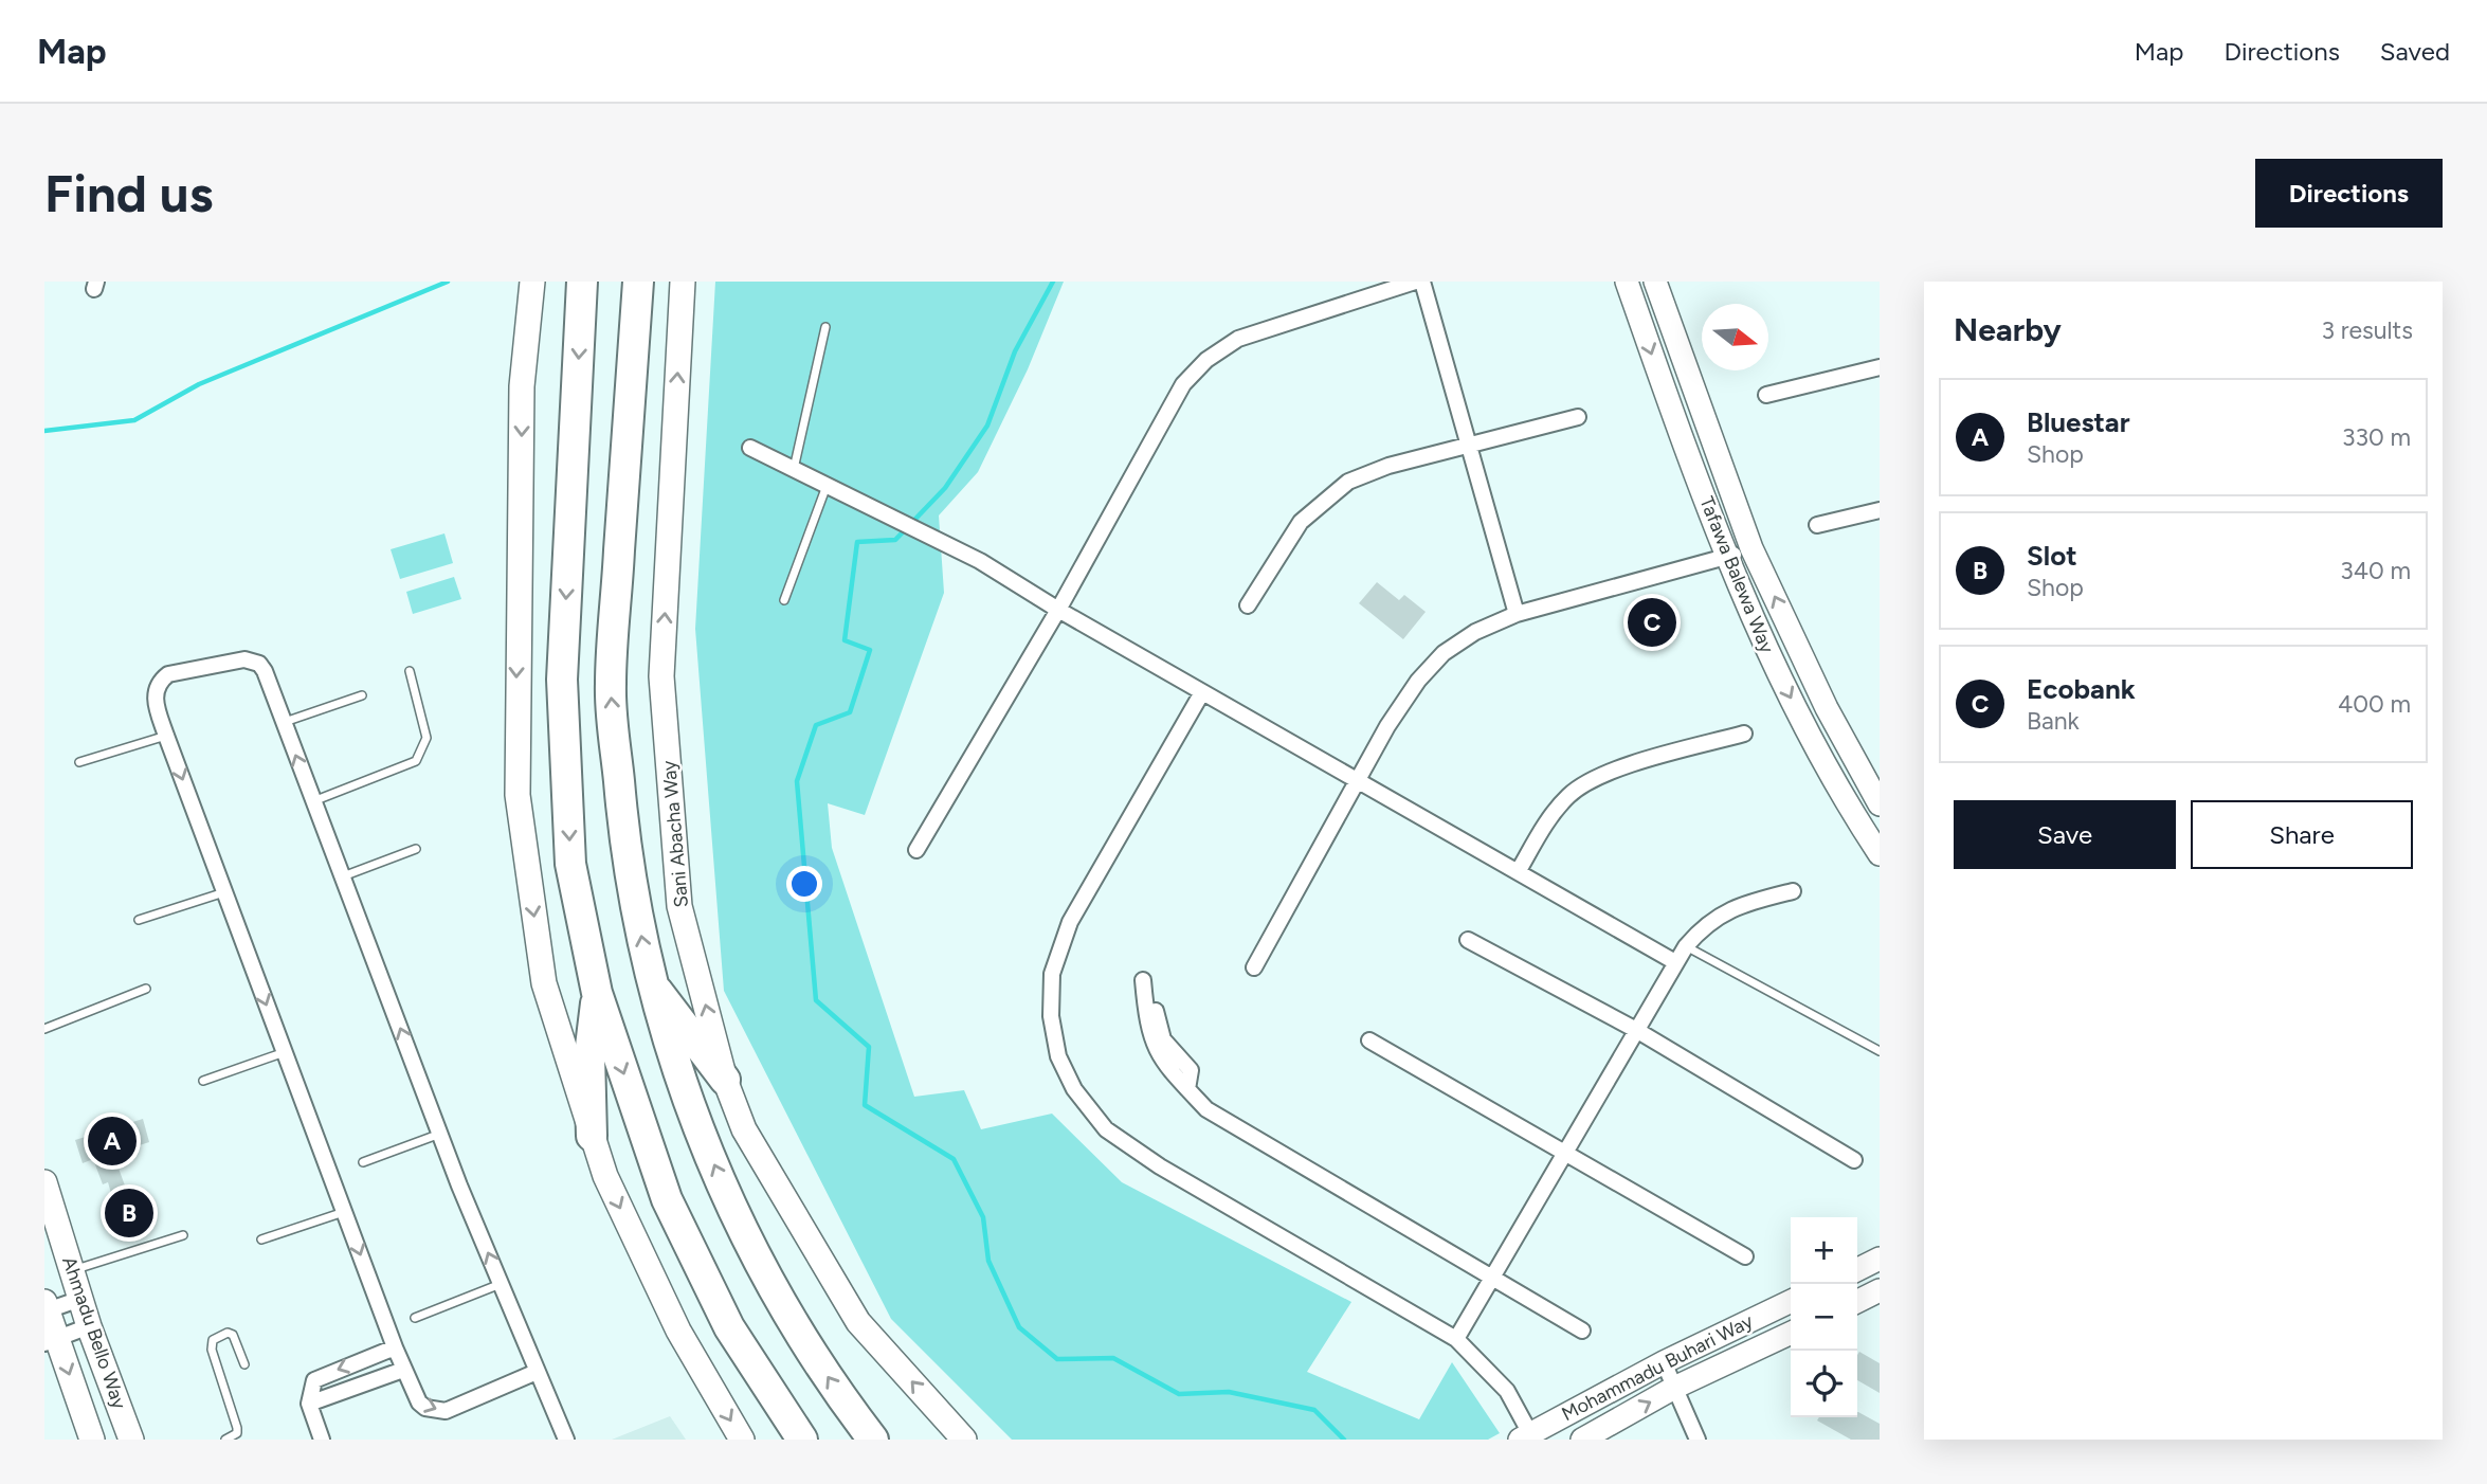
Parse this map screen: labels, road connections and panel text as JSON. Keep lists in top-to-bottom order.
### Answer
{
  "streets": {
    "main road": [
      "Tafawa Balewa Way",
      "Sani Abacha Way",
      "Ahmadu Bello Way",
      "Mohammadu Buhari Way"
    ]
  },
  "north": "right",
  "page": {
    "header": "Map",
    "nav": ["Map", "Directions", "Saved"],
    "buttons": [
      "Directions",
      ["Save", "Share"]
    ],
    "title": "Find us",
    "heading": ["Nearby", "3 results"],
    "list": [
      {
        "mark": "A",
        "name": "Bluestar",
        "note": "Shop",
        "value": "330 m"
      },
      {
        "mark": "B",
        "name": "Slot",
        "note": "Shop",
        "value": "340 m"
      },
      {
        "mark": "C",
        "name": "Ecobank",
        "note": "Bank",
        "value": "400 m"
      }
    ],
    "pins": ["C", "A", "B"],
    "map_buttons": ["+", "−"]
  }
}
